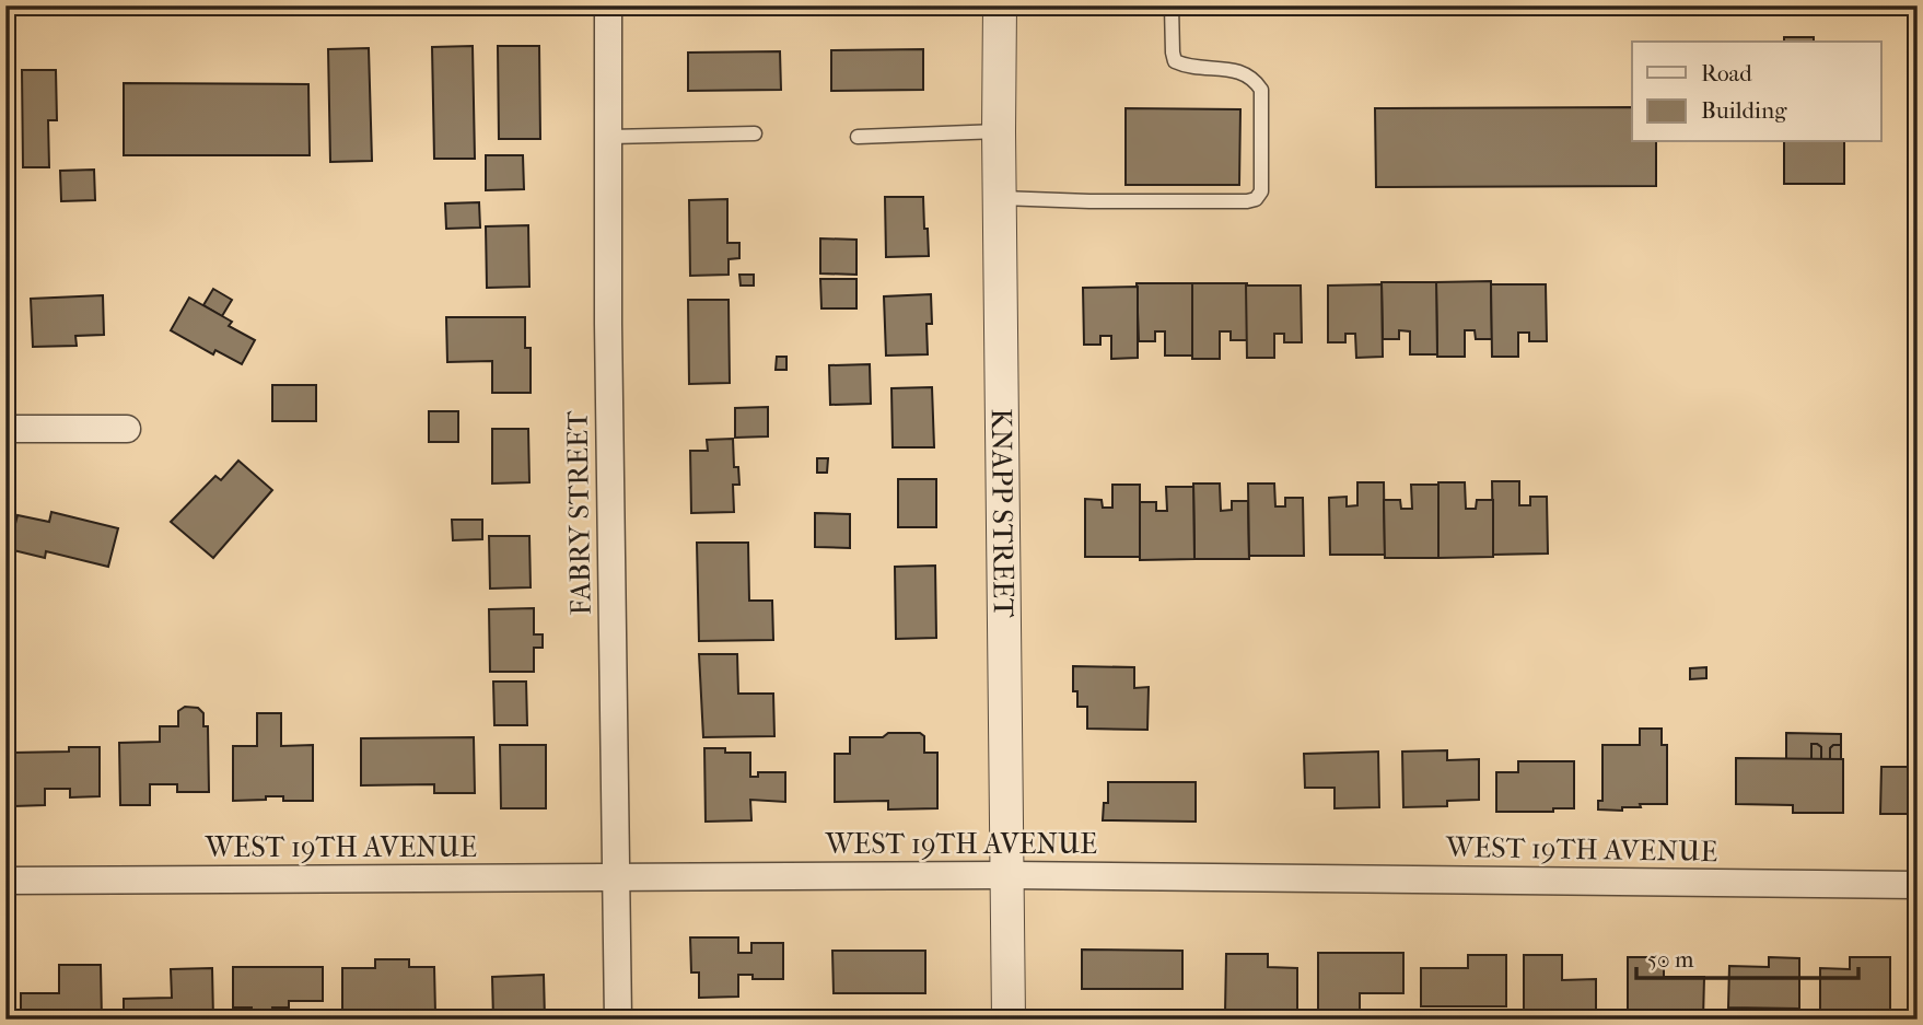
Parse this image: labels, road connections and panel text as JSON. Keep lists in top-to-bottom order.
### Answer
{
  "streets": {
    "street": ["KNAPP STREET", "FABRY STREET", "WEST 19TH AVENUE"]
  },
  "crossings": [
    ["KNAPP STREET", "WEST 19TH AVENUE"],
    ["FABRY STREET", "WEST 19TH AVENUE"]
  ],
  "legend": ["Road", "Building"],
  "scale_bar": "50 m"
}
